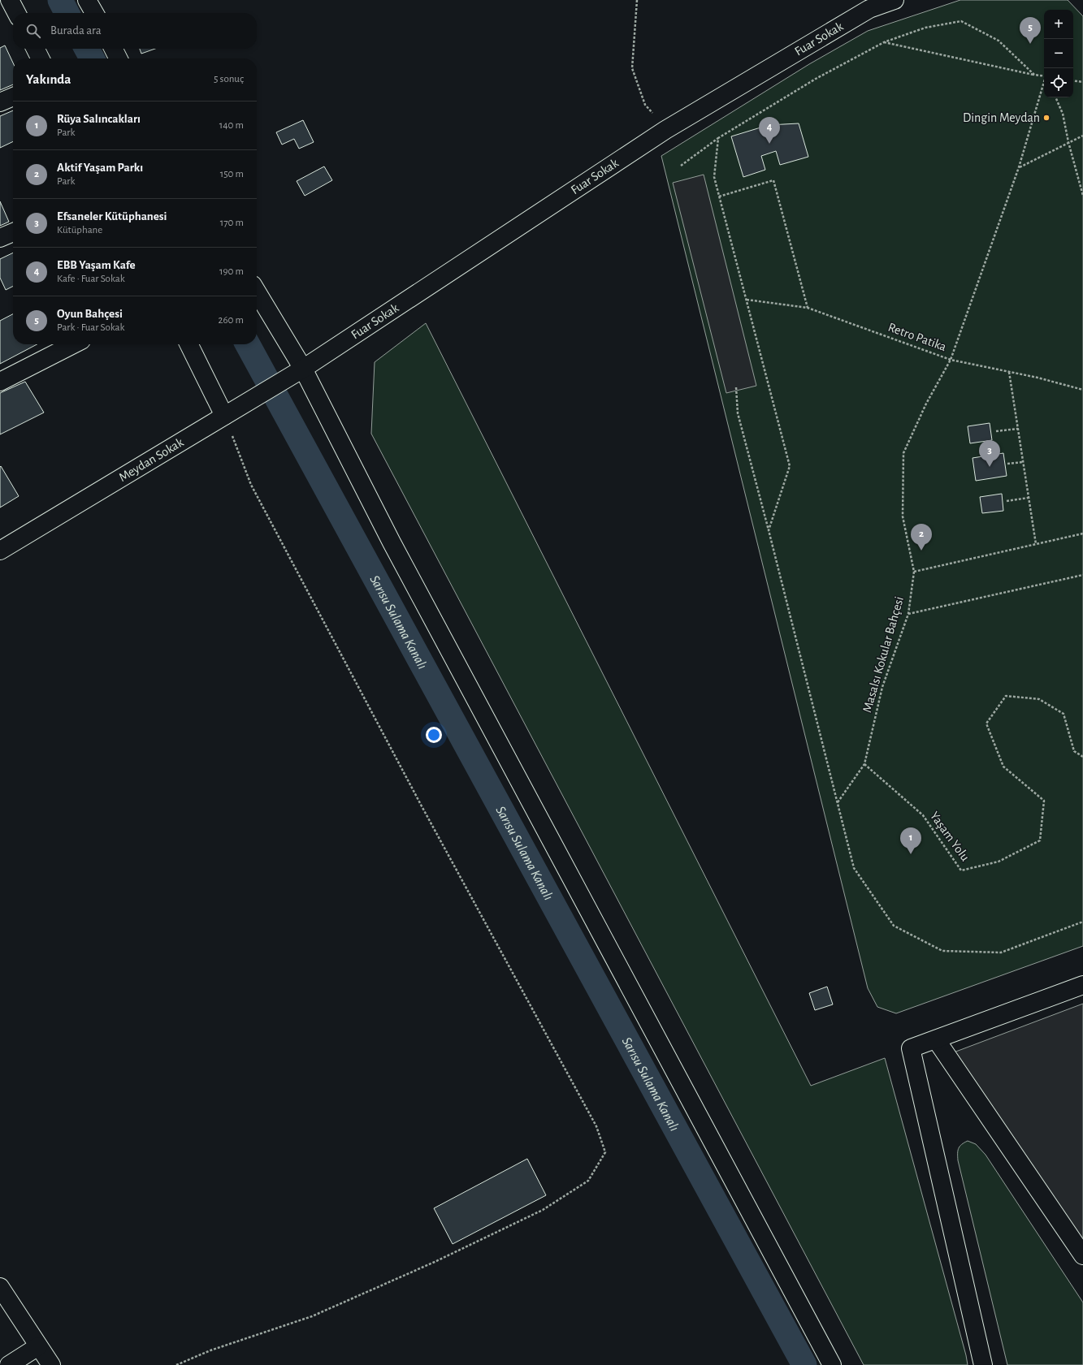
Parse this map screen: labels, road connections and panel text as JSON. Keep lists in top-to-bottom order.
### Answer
{
  "streets": {
    "street": ["Fuar Sokak", "Meydan Sokak"],
    "path": ["Retro Patika", "Masalsı Kokular Bahçesi", "Yaşam Yolu"]
  },
  "crossings": [
    ["Fuar Sokak", "Meydan Sokak"],
    ["Retro Patika", "Masalsı Kokular Bahçesi"],
    ["Masalsı Kokular Bahçesi", "Yaşam Yolu"]
  ],
  "water": ["Sarısu Sulama Kanalı"],
  "places": ["Dingin Meydan"],
  "page": {
    "map_buttons": ["+", "−"],
    "search": "Burada ara",
    "pins": [
      "5",
      "4",
      "3",
      "2",
      "1"
    ],
    "heading": ["Yakında", "5 sonuç"],
    "list": [
      {
        "mark": "1",
        "name": "Rüya Salıncakları",
        "note": "Park",
        "value": "140 m"
      },
      {
        "mark": "2",
        "name": "Aktif Yaşam Parkı",
        "note": "Park",
        "value": "150 m"
      },
      {
        "mark": "3",
        "name": "Efsaneler Kütüphanesi",
        "note": "Kütüphane",
        "value": "170 m"
      },
      {
        "mark": "4",
        "name": "EBB Yaşam Kafe",
        "note": "Kafe · Fuar Sokak",
        "value": "190 m"
      },
      {
        "mark": "5",
        "name": "Oyun Bahçesi",
        "note": "Park · Fuar Sokak",
        "value": "260 m"
      }
    ]
  }
}
